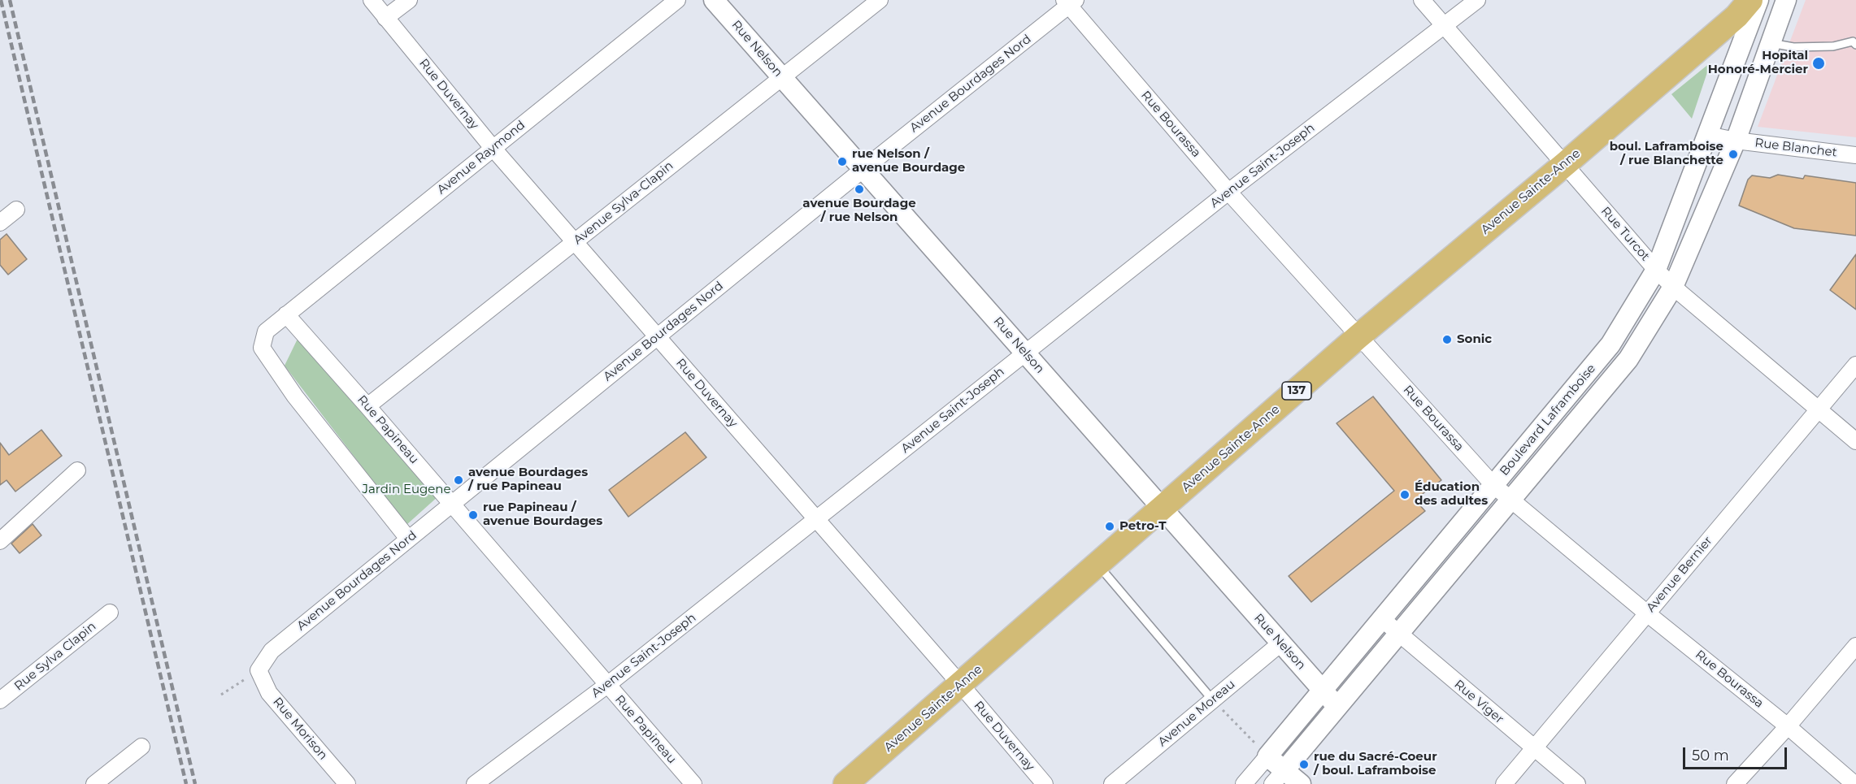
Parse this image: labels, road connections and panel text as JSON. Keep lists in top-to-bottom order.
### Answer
{
  "streets": {
    "main road": ["Avenue Sainte-Anne", "137"],
    "street": [
      "Rue Nelson",
      "Avenue Bourdages Nord",
      "Rue Duvernay",
      "Rue Bourassa",
      "Rue Blanchet",
      "Avenue Raymond",
      "Avenue Saint-Joseph",
      "Avenue Sylva-Clapin",
      "Rue Turcot",
      "Boulevard Laframboise",
      "Rue Papineau",
      "Avenue Bernier",
      "Rue Sylva Clapin",
      "Rue Viger",
      "Avenue Moreau",
      "Rue Morison"
    ]
  },
  "crossings": [
    ["Rue Nelson", "Avenue Bourdages Nord"],
    ["Rue Nelson", "Avenue Saint-Joseph"],
    ["Rue Nelson", "Avenue Sainte-Anne"],
    ["Rue Nelson", "Avenue Sylva-Clapin"],
    ["Rue Nelson", "Boulevard Laframboise"],
    ["Rue Nelson", "Avenue Moreau"],
    ["Avenue Bourdages Nord", "Rue Duvernay"],
    ["Avenue Bourdages Nord", "Rue Bourassa"],
    ["Avenue Bourdages Nord", "Rue Papineau"],
    ["Avenue Bourdages Nord", "Rue Morison"],
    ["Rue Duvernay", "Avenue Raymond"],
    ["Rue Duvernay", "Avenue Saint-Joseph"],
    ["Rue Duvernay", "Avenue Sainte-Anne"],
    ["Rue Duvernay", "Avenue Sylva-Clapin"],
    ["Rue Bourassa", "Avenue Saint-Joseph"],
    ["Rue Bourassa", "Avenue Sainte-Anne"],
    ["Rue Bourassa", "Boulevard Laframboise"],
    ["Rue Bourassa", "Avenue Bernier"],
    ["Rue Blanchet", "Boulevard Laframboise"],
    ["Avenue Raymond", "Rue Papineau"],
    ["Avenue Saint-Joseph", "Rue Turcot"],
    ["Avenue Saint-Joseph", "Rue Papineau"],
    ["Avenue Sainte-Anne", "Rue Turcot"],
    ["Avenue Sylva-Clapin", "Rue Papineau"],
    ["Rue Turcot", "Boulevard Laframboise"],
    ["Rue Turcot", "Avenue Bernier"],
    ["Boulevard Laframboise", "Rue Viger"],
    ["Avenue Bernier", "Rue Viger"]
  ],
  "parks": ["Jardin Eugene"],
  "places": [
    "Hopital Honoré-Mercier",
    "boul. Laframboise / rue Blanchette",
    "rue Nelson / avenue Bourdage",
    "avenue Bourdage / rue Nelson",
    "Sonic",
    "avenue Bourdages / rue Papineau",
    "Éducation des adultes",
    "rue Papineau / avenue Bourdages",
    "Petro-T",
    "rue du Sacré-Coeur / boul. Laframboise"
  ],
  "scale_bar": "50 m"
}
